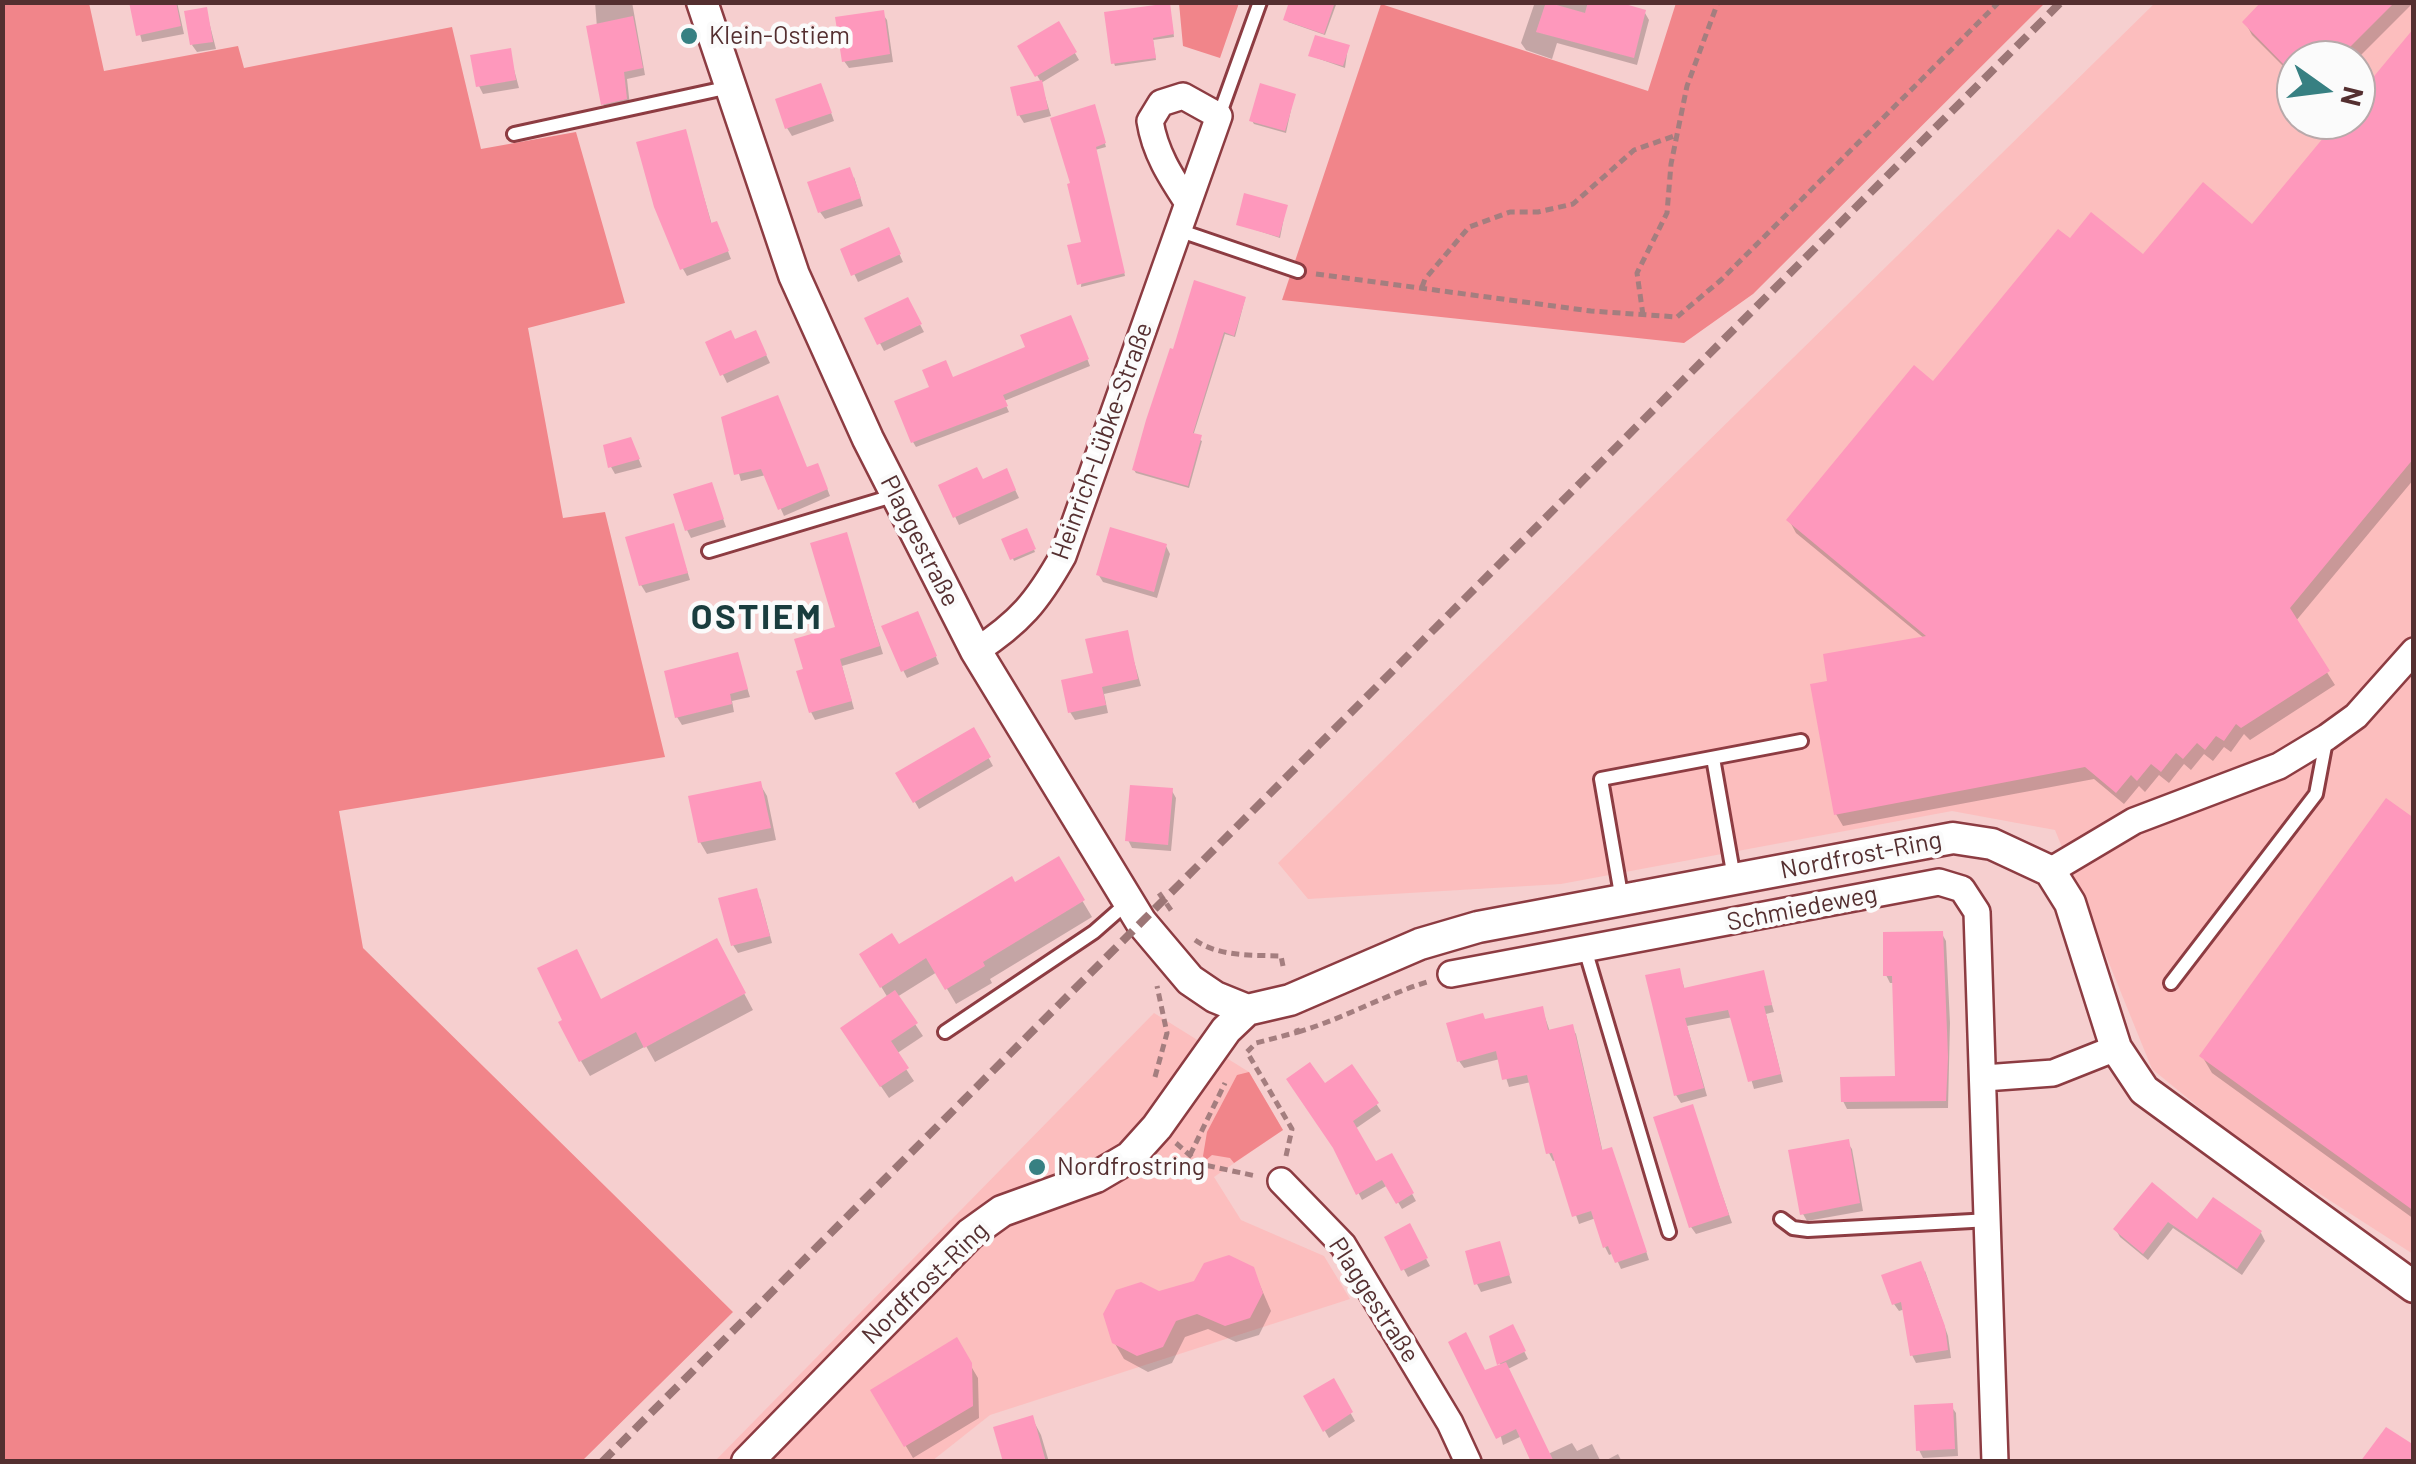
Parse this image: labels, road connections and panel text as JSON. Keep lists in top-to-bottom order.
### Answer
{
  "streets": {
    "street": [
      "Heinrich-Lübke-Straße",
      "Plaggestraße",
      "Nordfrost-Ring",
      "Schmiedeweg"
    ]
  },
  "crossings": [
    ["Heinrich-Lübke-Straße", "Plaggestraße"],
    ["Plaggestraße", "Nordfrost-Ring"]
  ],
  "districts": ["OSTIEM"],
  "places": ["Klein-Ostiem", "Nordfrostring"],
  "north": "right"
}
